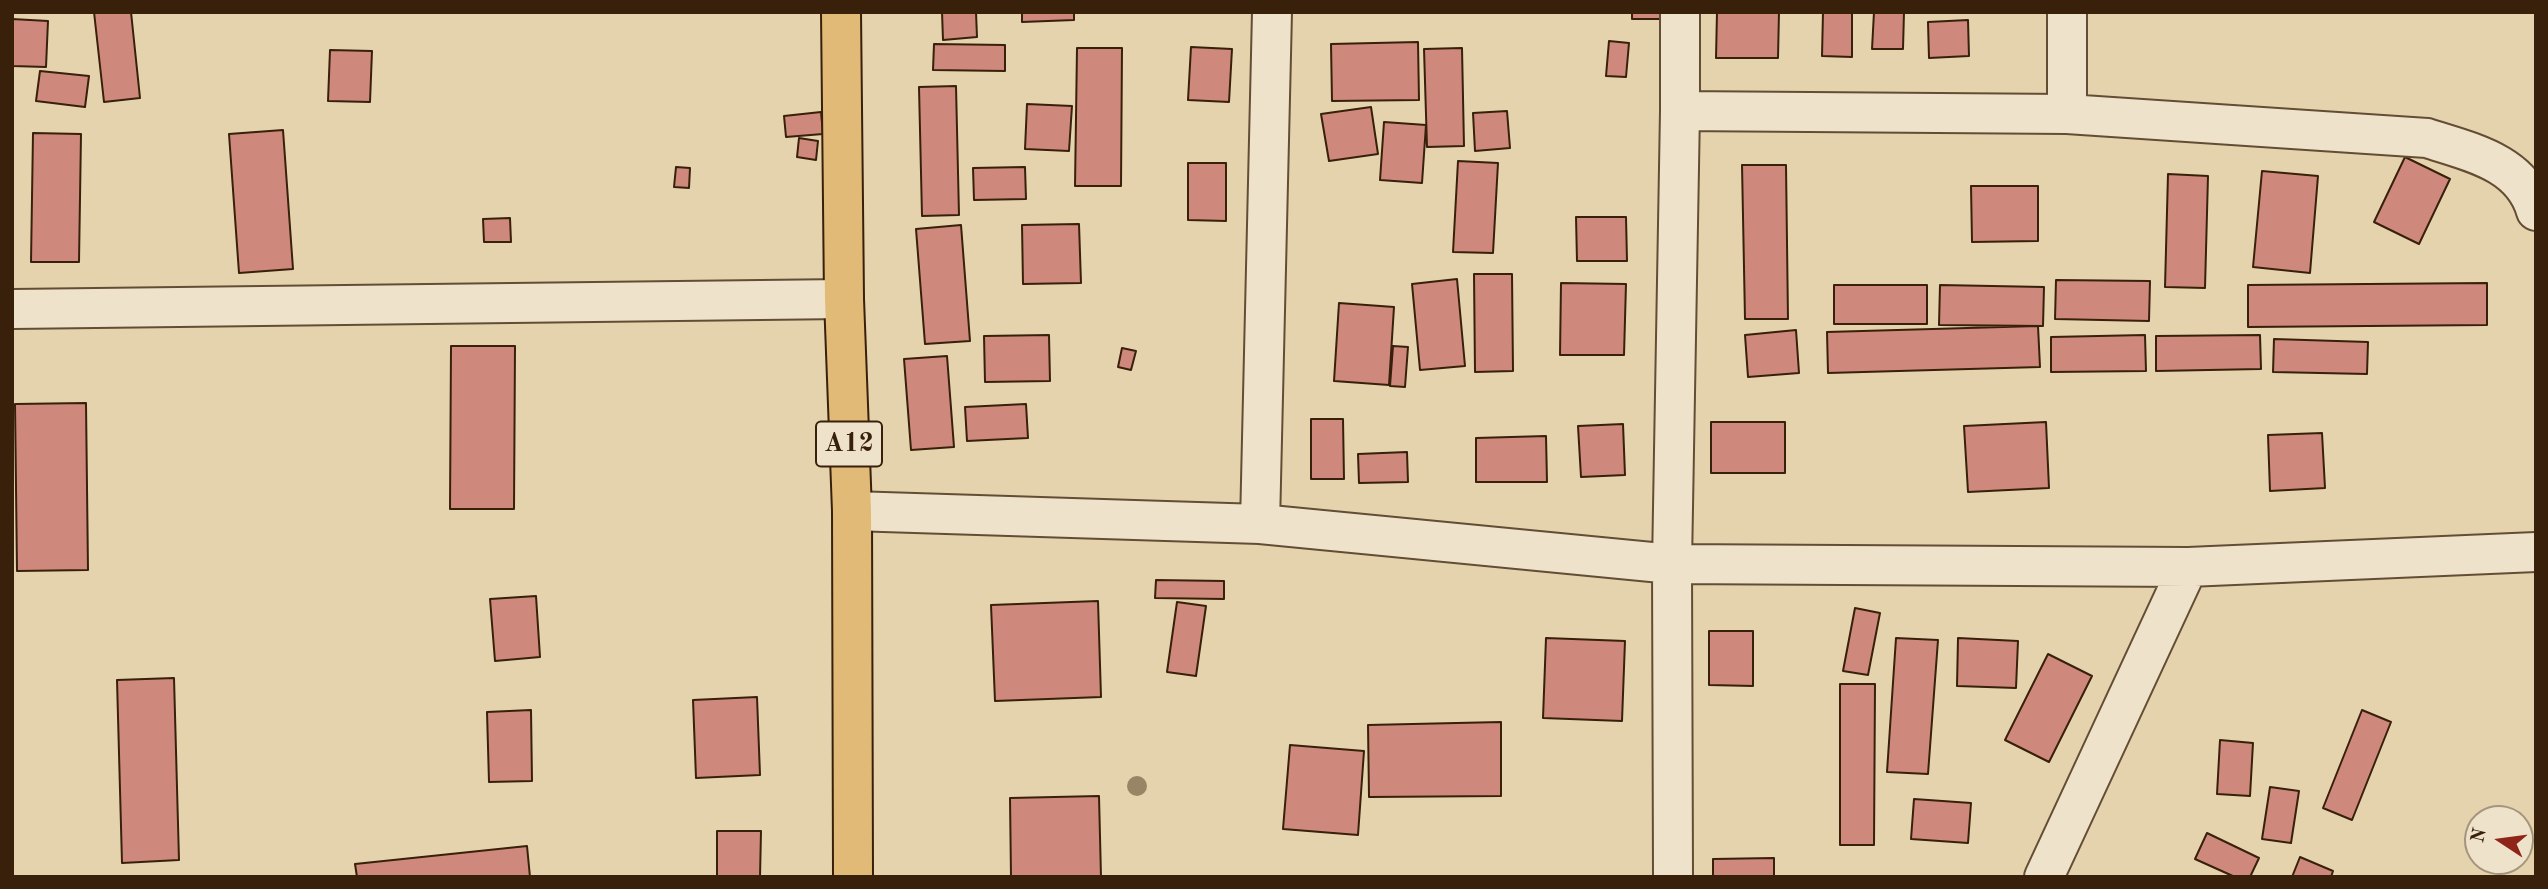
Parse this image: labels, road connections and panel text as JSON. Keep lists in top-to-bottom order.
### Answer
{
  "streets": {
    "main road": ["A12"]
  },
  "north": "left"
}
